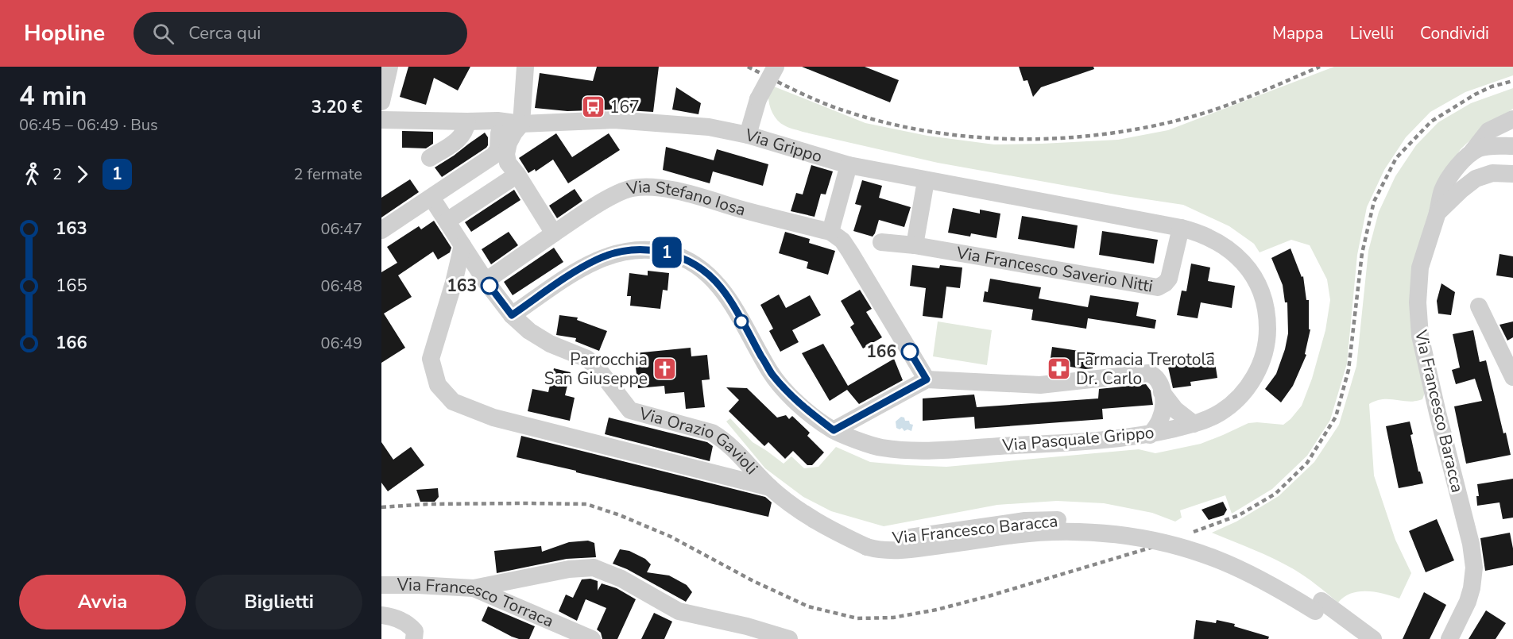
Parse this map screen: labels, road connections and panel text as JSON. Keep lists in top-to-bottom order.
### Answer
{
  "streets": {
    "street": [
      "Via Grippo",
      "Via Stefano Iosa",
      "Via Francesco Saverio Nitti",
      "Via Francesco Baracca",
      "Via Pasquale Grippo",
      "Via Orazio Gavioli",
      "Via Francesco Torraca"
    ]
  },
  "crossings": [
    ["Via Grippo", "Via Francesco Saverio Nitti"],
    ["Via Grippo", "Via Pasquale Grippo"],
    ["Via Stefano Iosa", "Via Orazio Gavioli"],
    ["Via Francesco Saverio Nitti", "Via Pasquale Grippo"],
    ["Via Francesco Baracca", "Via Orazio Gavioli"],
    ["Via Pasquale Grippo", "Via Orazio Gavioli"]
  ],
  "places": {
    "bus stop": ["167"],
    "other": ["163", "166"],
    "church": ["Parrocchia San Giuseppe"],
    "pharmacy": ["Farmacia Trerotola Dr. Carlo"]
  },
  "lines": ["bus line 1"],
  "page": {
    "header": "Hopline",
    "search": "Cerca qui",
    "nav": ["Mappa", "Livelli", "Condividi"],
    "heading": ["4 min", "06:45 – 06:49 · Bus", "3.20 €"],
    "on_map": "1",
    "legs": ["2", "1", "2 fermate"],
    "list": [
      {
        "name": "163",
        "value": "06:47"
      },
      {
        "name": "165",
        "value": "06:48"
      },
      {
        "name": "166",
        "value": "06:49"
      }
    ],
    "buttons": ["Avvia", "Biglietti"]
  }
}
